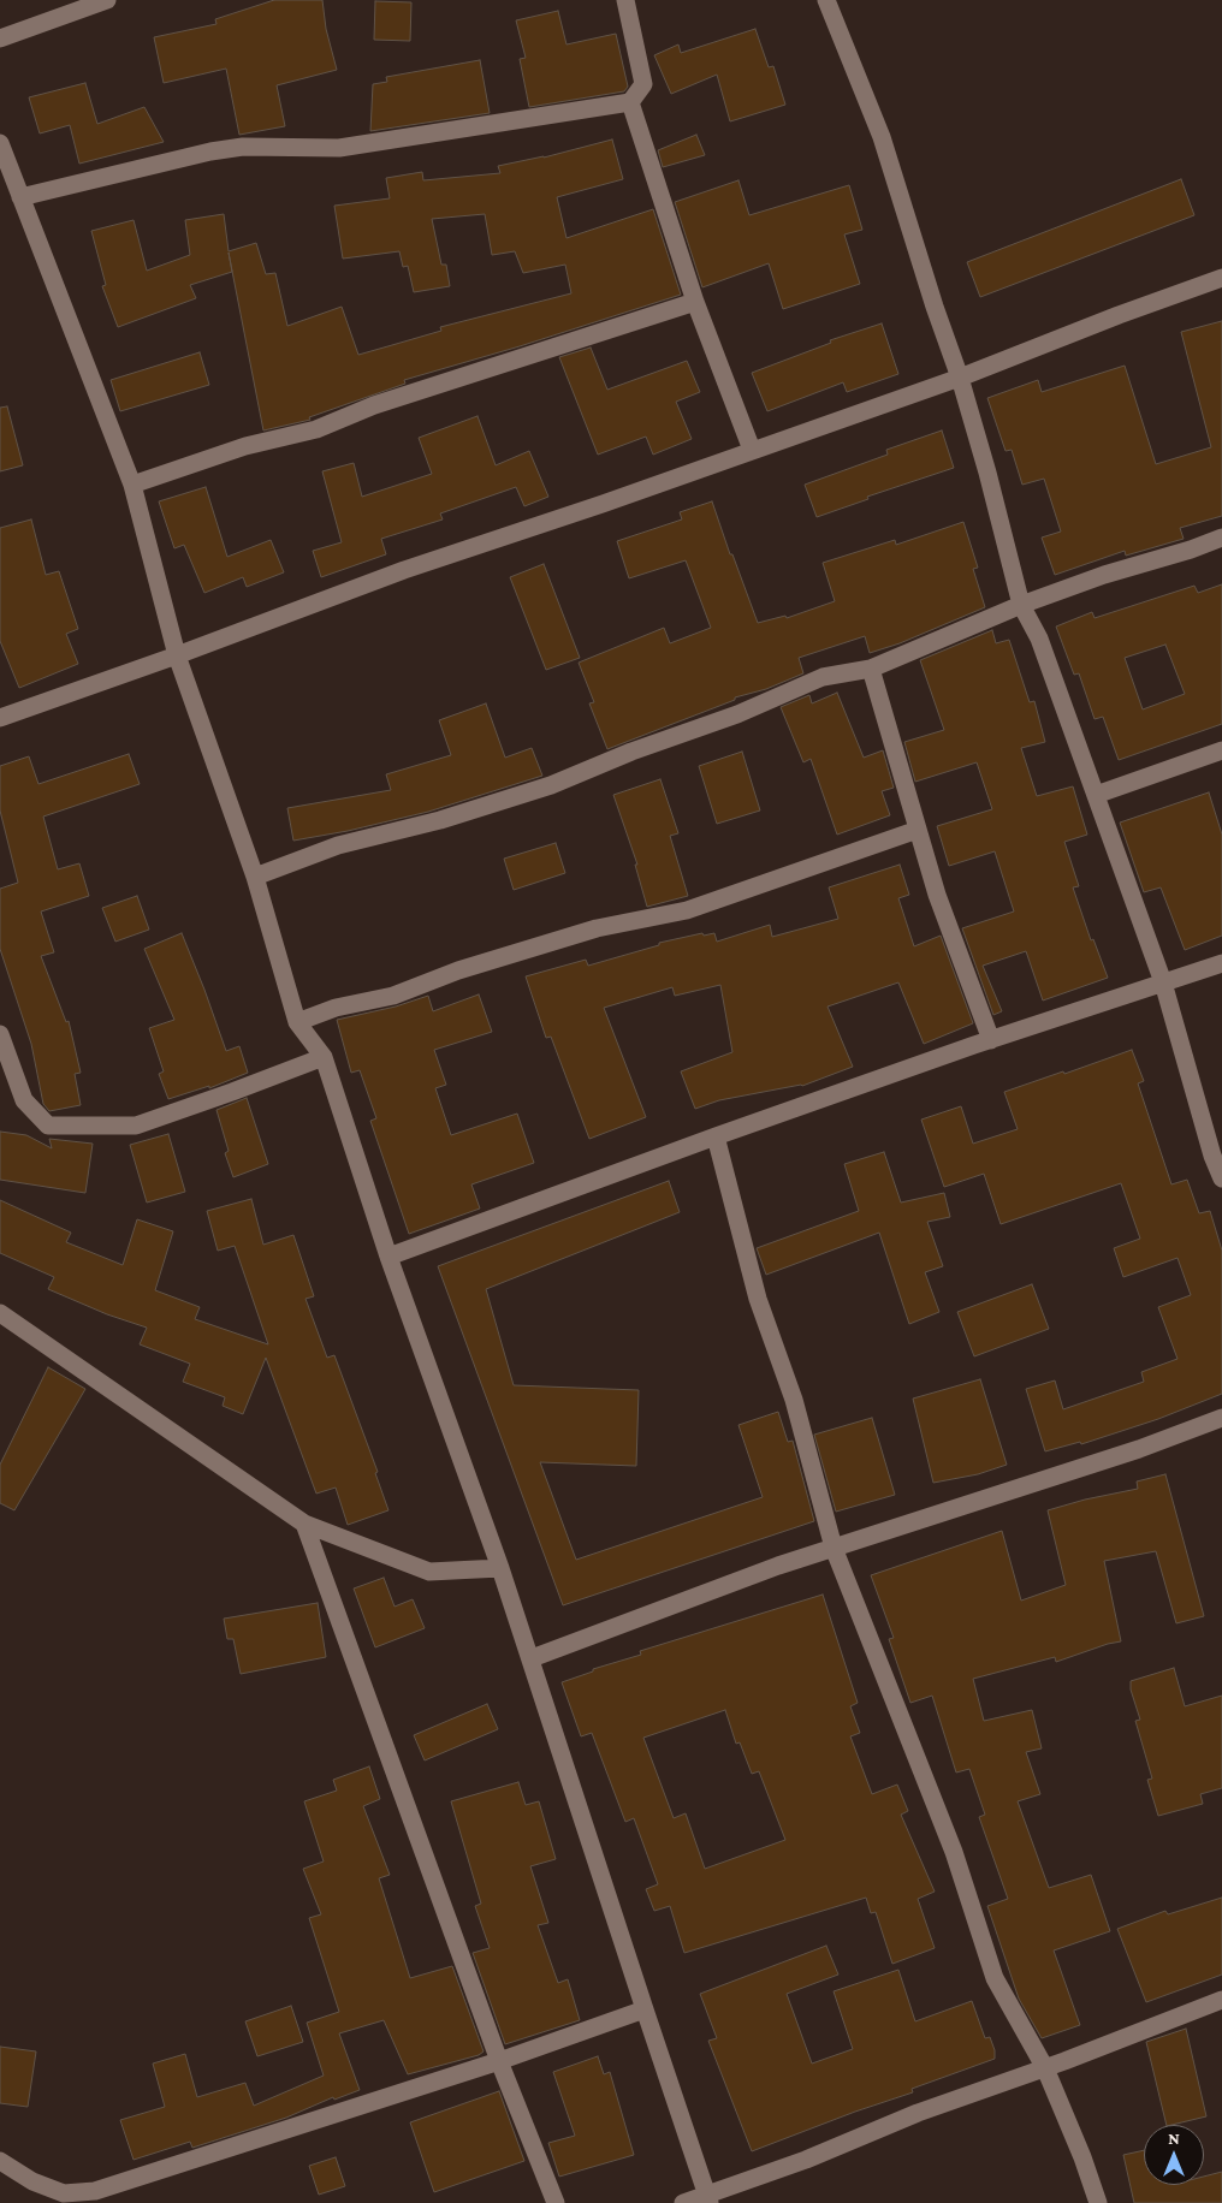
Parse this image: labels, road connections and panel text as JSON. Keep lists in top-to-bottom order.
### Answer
{
  "north": "top"
}
